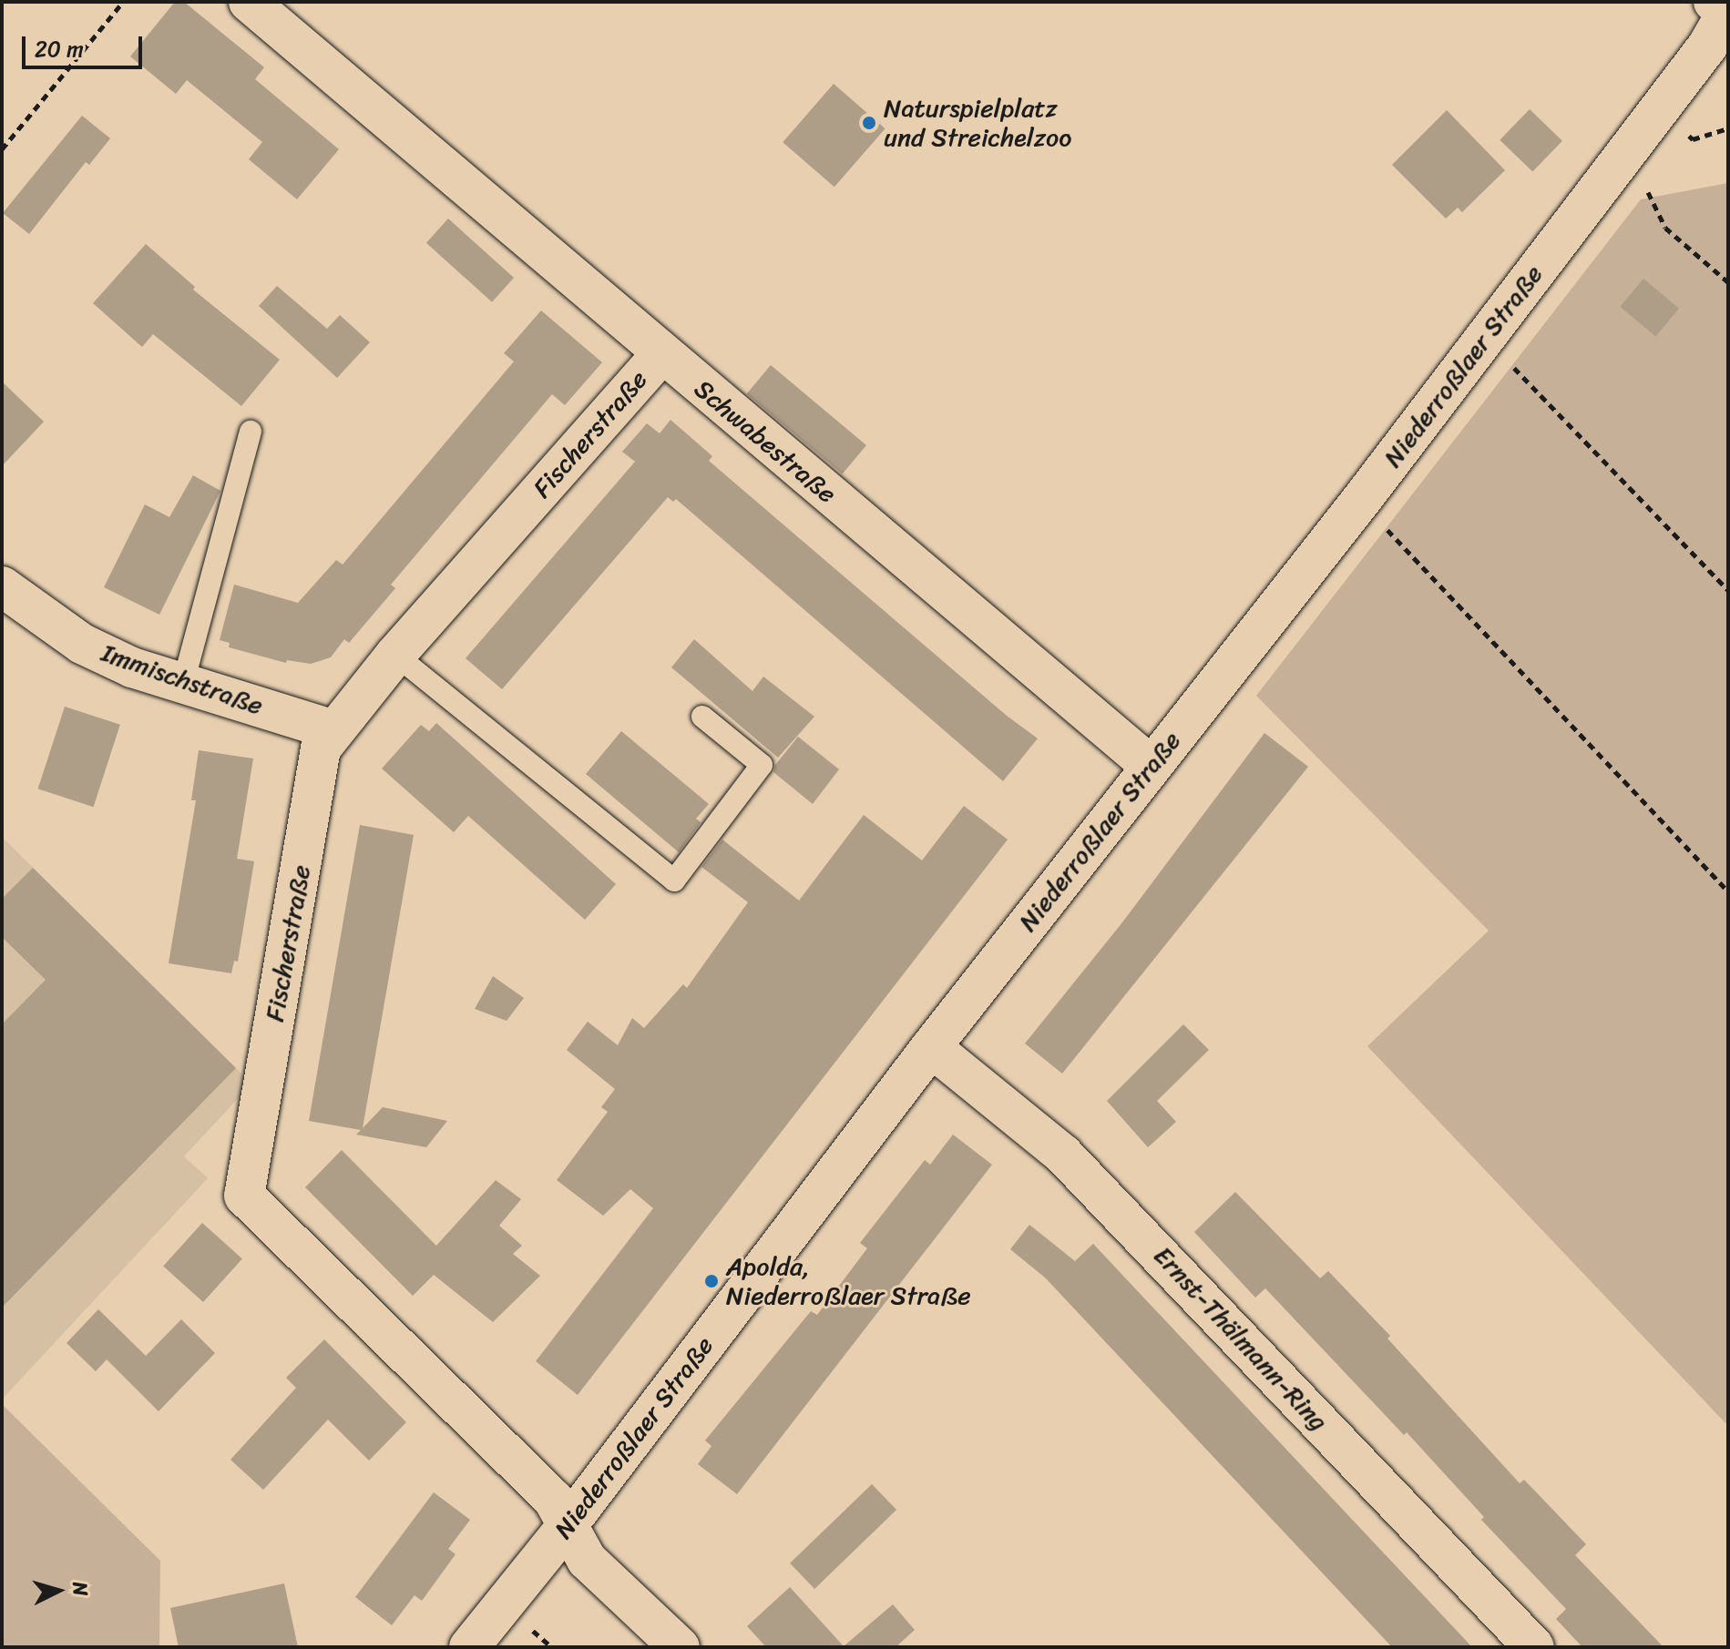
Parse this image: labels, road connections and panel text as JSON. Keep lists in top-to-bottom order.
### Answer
{
  "streets": {
    "street": [
      "Niederroßlaer Straße",
      "Fischerstraße",
      "Schwabestraße",
      "Immischstraße",
      "Ernst-Thälmann-Ring"
    ]
  },
  "crossings": [
    ["Niederroßlaer Straße", "Fischerstraße"],
    ["Niederroßlaer Straße", "Schwabestraße"],
    ["Niederroßlaer Straße", "Ernst-Thälmann-Ring"],
    ["Fischerstraße", "Schwabestraße"],
    ["Fischerstraße", "Immischstraße"]
  ],
  "places": ["Naturspielplatz und Streichelzoo", "Apolda, Niederroßlaer Straße"],
  "scale_bar": "20 m",
  "north": "right"
}
